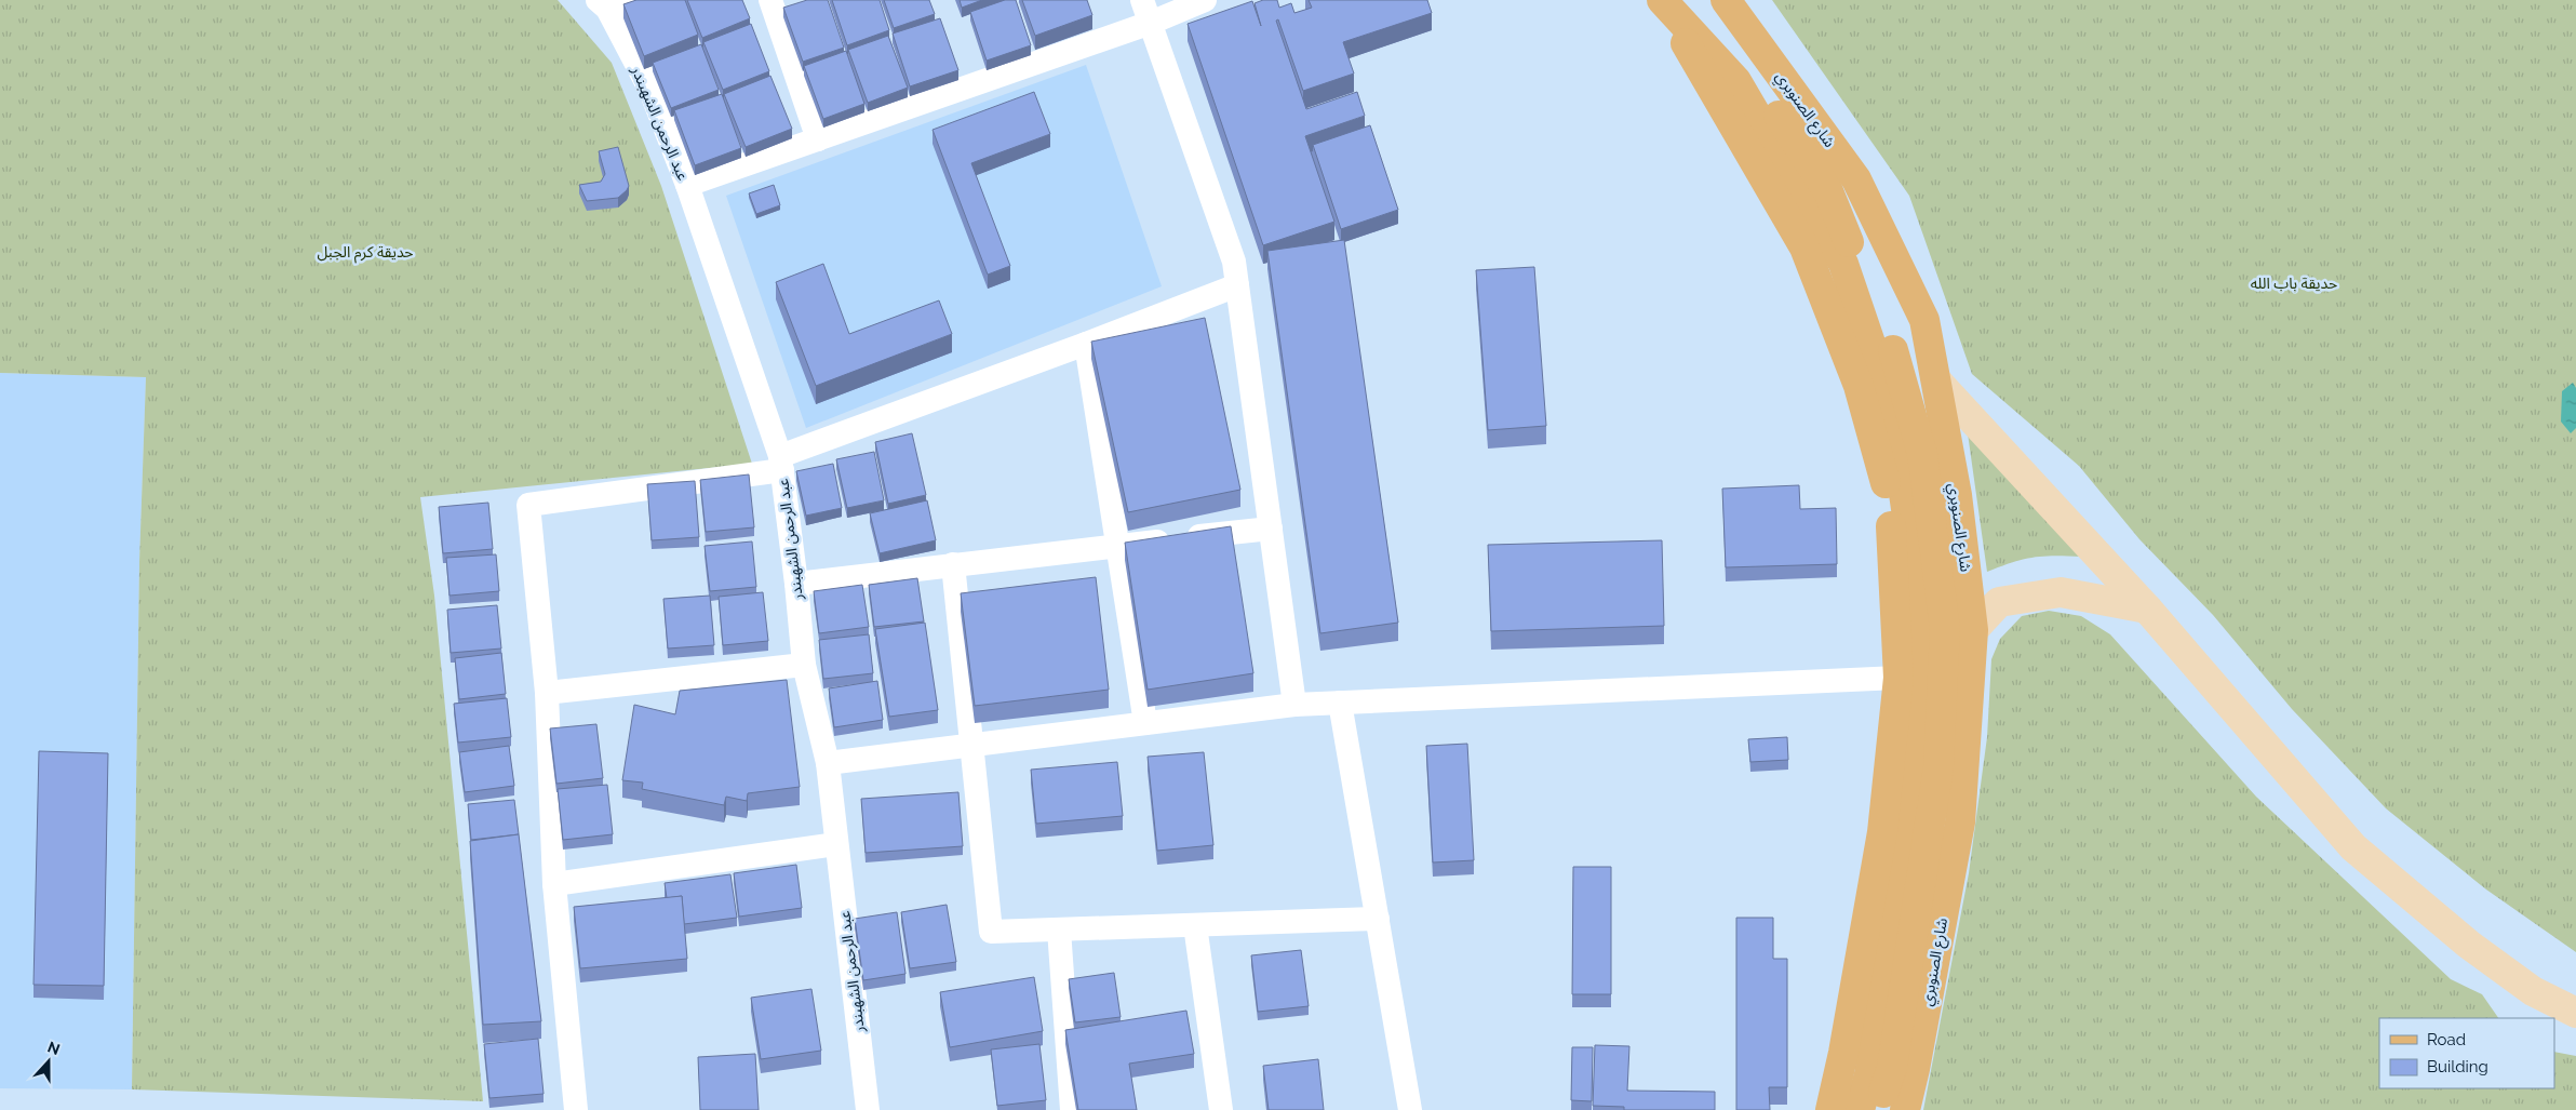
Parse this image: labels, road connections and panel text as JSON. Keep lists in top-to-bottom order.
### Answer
{
  "streets": {
    "main road": ["شارع الصنوبري"],
    "street": ["عبد الرحمن الشهبندر"]
  },
  "parks": ["حديقة كرم الجبل", "حديقة باب الله"],
  "legend": ["Road", "Building"],
  "north": "top"
}
